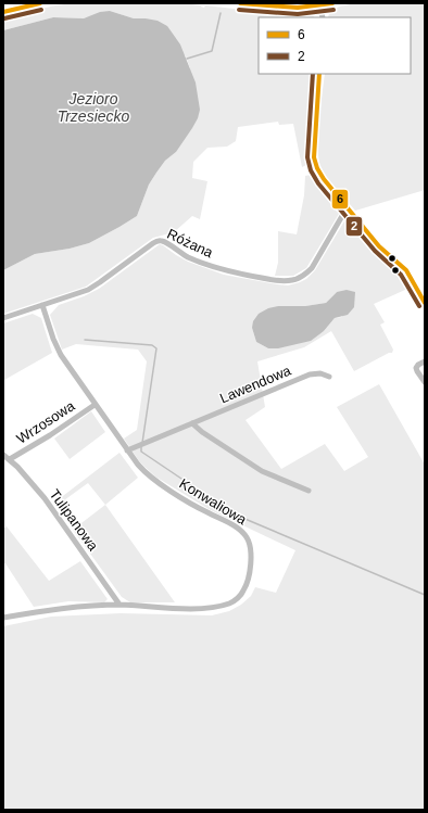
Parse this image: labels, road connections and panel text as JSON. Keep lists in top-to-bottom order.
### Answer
{
  "streets": {
    "street": [
      "Różana",
      "Lawendowa",
      "Wrzosowa",
      "Konwaliowa",
      "Tulipanowa"
    ]
  },
  "crossings": [
    ["Różana", "Konwaliowa"],
    ["Lawendowa", "Konwaliowa"],
    ["Wrzosowa", "Konwaliowa"],
    ["Wrzosowa", "Tulipanowa"],
    ["Konwaliowa", "Tulipanowa"]
  ],
  "water": ["Jezioro Trzesiecko"],
  "lines": ["transit line 6", "transit line 2"],
  "legend": ["6", "2"]
}
